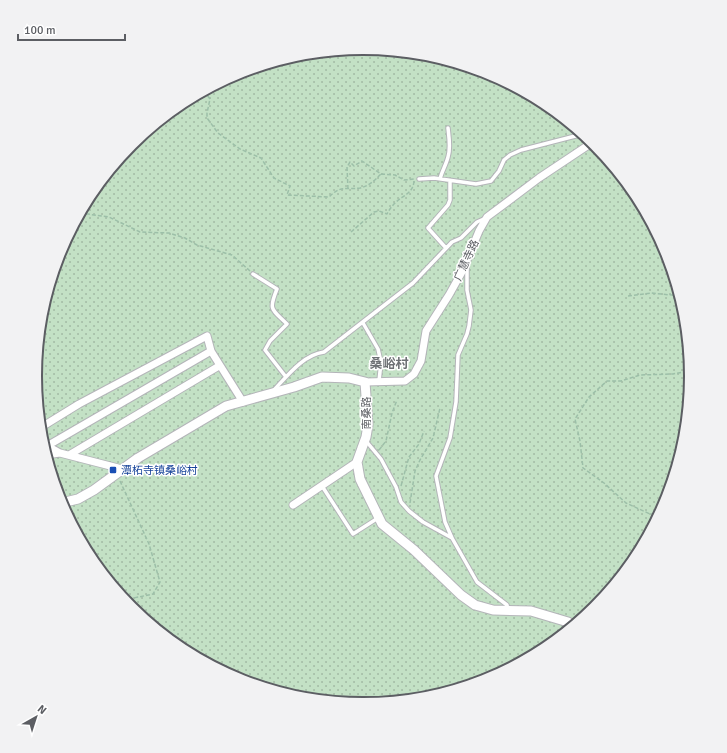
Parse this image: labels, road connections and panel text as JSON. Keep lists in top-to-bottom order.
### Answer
{
  "streets": {
    "street": ["广慧寺路", "南桑路"]
  },
  "crossings": [
    ["广慧寺路", "南桑路"]
  ],
  "districts": ["桑峪村"],
  "places": {
    "transit": ["潭柘寺镇桑峪村"]
  },
  "scale_bar": "100 m",
  "north": "top right"
}
